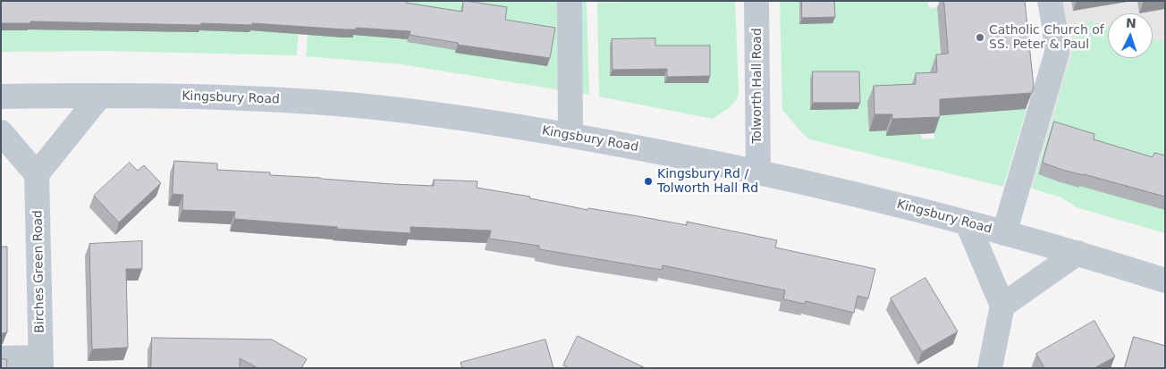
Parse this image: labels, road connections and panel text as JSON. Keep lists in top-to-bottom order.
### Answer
{
  "streets": {
    "street": ["Tolworth Hall Road", "Kingsbury Road", "Birches Green Road"]
  },
  "crossings": [
    ["Tolworth Hall Road", "Kingsbury Road"]
  ],
  "places": ["Catholic Church of SS. Peter & Paul", "Kingsbury Rd / Tolworth Hall Rd"],
  "north": "top"
}
